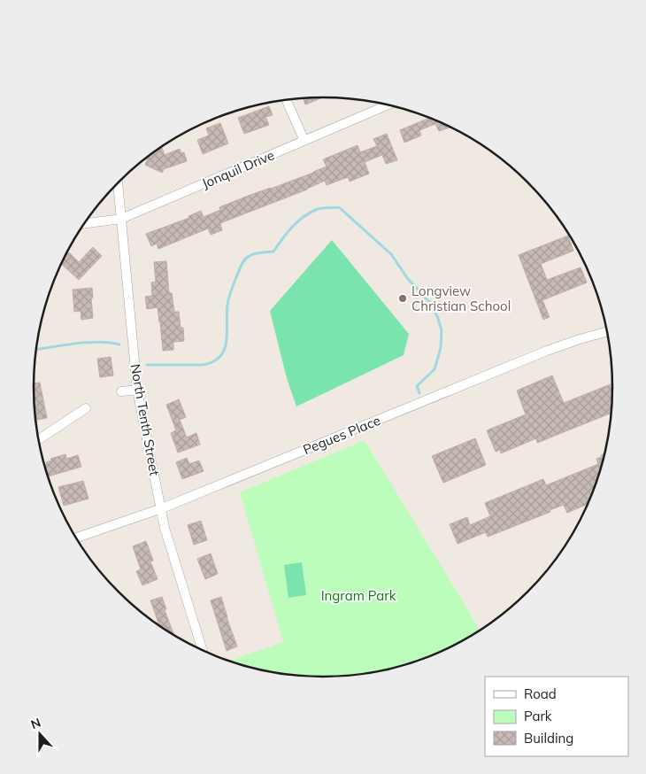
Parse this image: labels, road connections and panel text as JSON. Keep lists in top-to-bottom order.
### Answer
{
  "streets": {
    "street": ["Jonquil Drive", "North Tenth Street", "Pegues Place"]
  },
  "crossings": [
    ["Jonquil Drive", "North Tenth Street"],
    ["North Tenth Street", "Pegues Place"]
  ],
  "parks": ["Ingram Park"],
  "places": ["Longview Christian School"],
  "legend": ["Road", "Park", "Building"],
  "north": "top"
}
